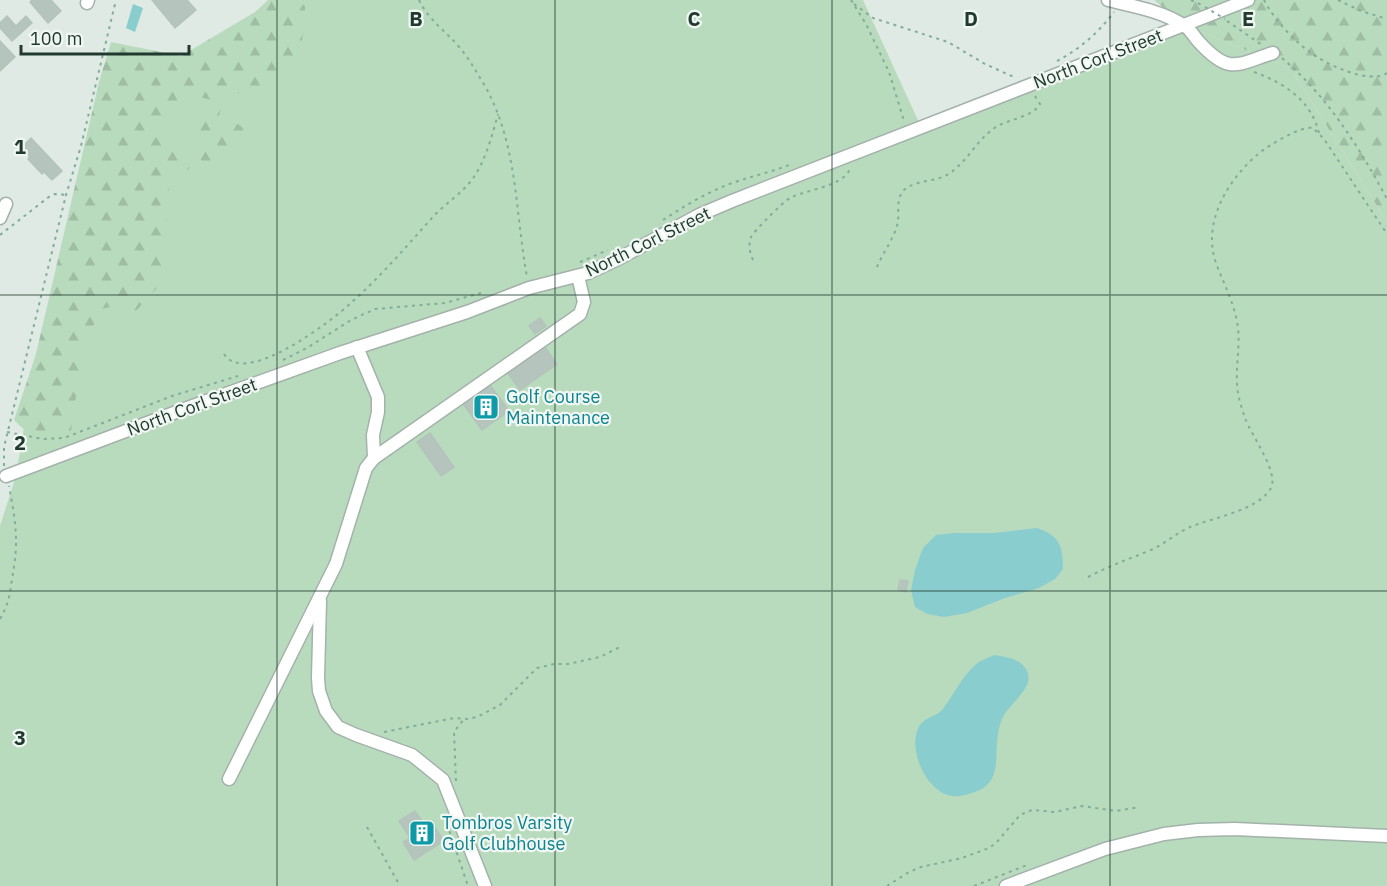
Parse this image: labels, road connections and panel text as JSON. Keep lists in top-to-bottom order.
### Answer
{
  "streets": {
    "street": ["North Corl Street"]
  },
  "places": {
    "building": ["Golf Course Maintenance", "Tombros Varsity Golf Clubhouse"]
  },
  "scale_bar": "100 m",
  "grid": {
    "columns": [
      "B",
      "C",
      "D",
      "E"
    ],
    "rows": ["1", "2", "3"]
  }
}
